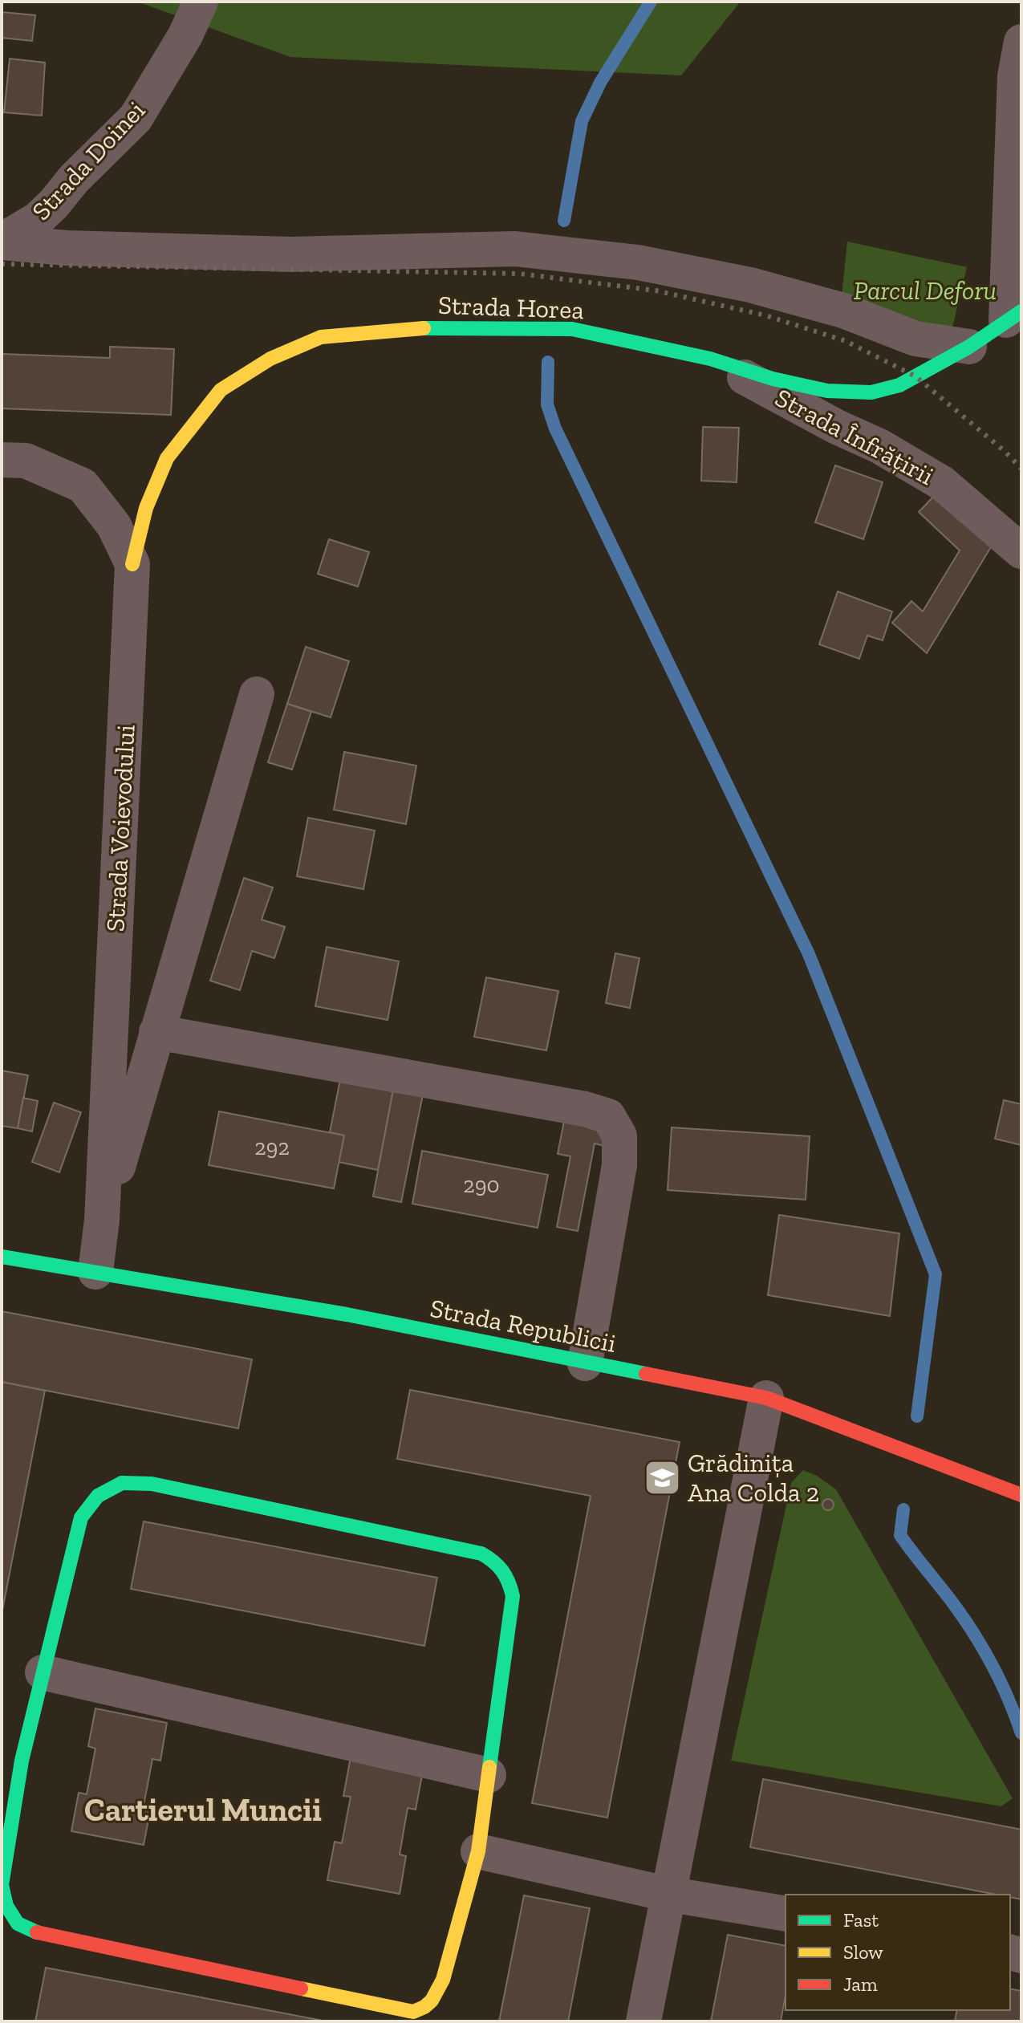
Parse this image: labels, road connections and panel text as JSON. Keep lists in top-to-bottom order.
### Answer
{
  "streets": {
    "street": [
      "Strada Doinei",
      "Strada Horea",
      "Strada Înfrățirii",
      "Strada Voievodului",
      "Strada Republicii"
    ]
  },
  "crossings": [
    ["Strada Horea", "Strada Înfrățirii"],
    ["Strada Horea", "Strada Voievodului"],
    ["Strada Voievodului", "Strada Republicii"]
  ],
  "districts": ["Cartierul Muncii"],
  "parks": ["Parcul Deforu"],
  "places": {
    "school or university": ["Grădinița Ana Colda 2"]
  },
  "house_numbers": ["292", "290"],
  "legend": ["Fast", "Slow", "Jam"]
}
